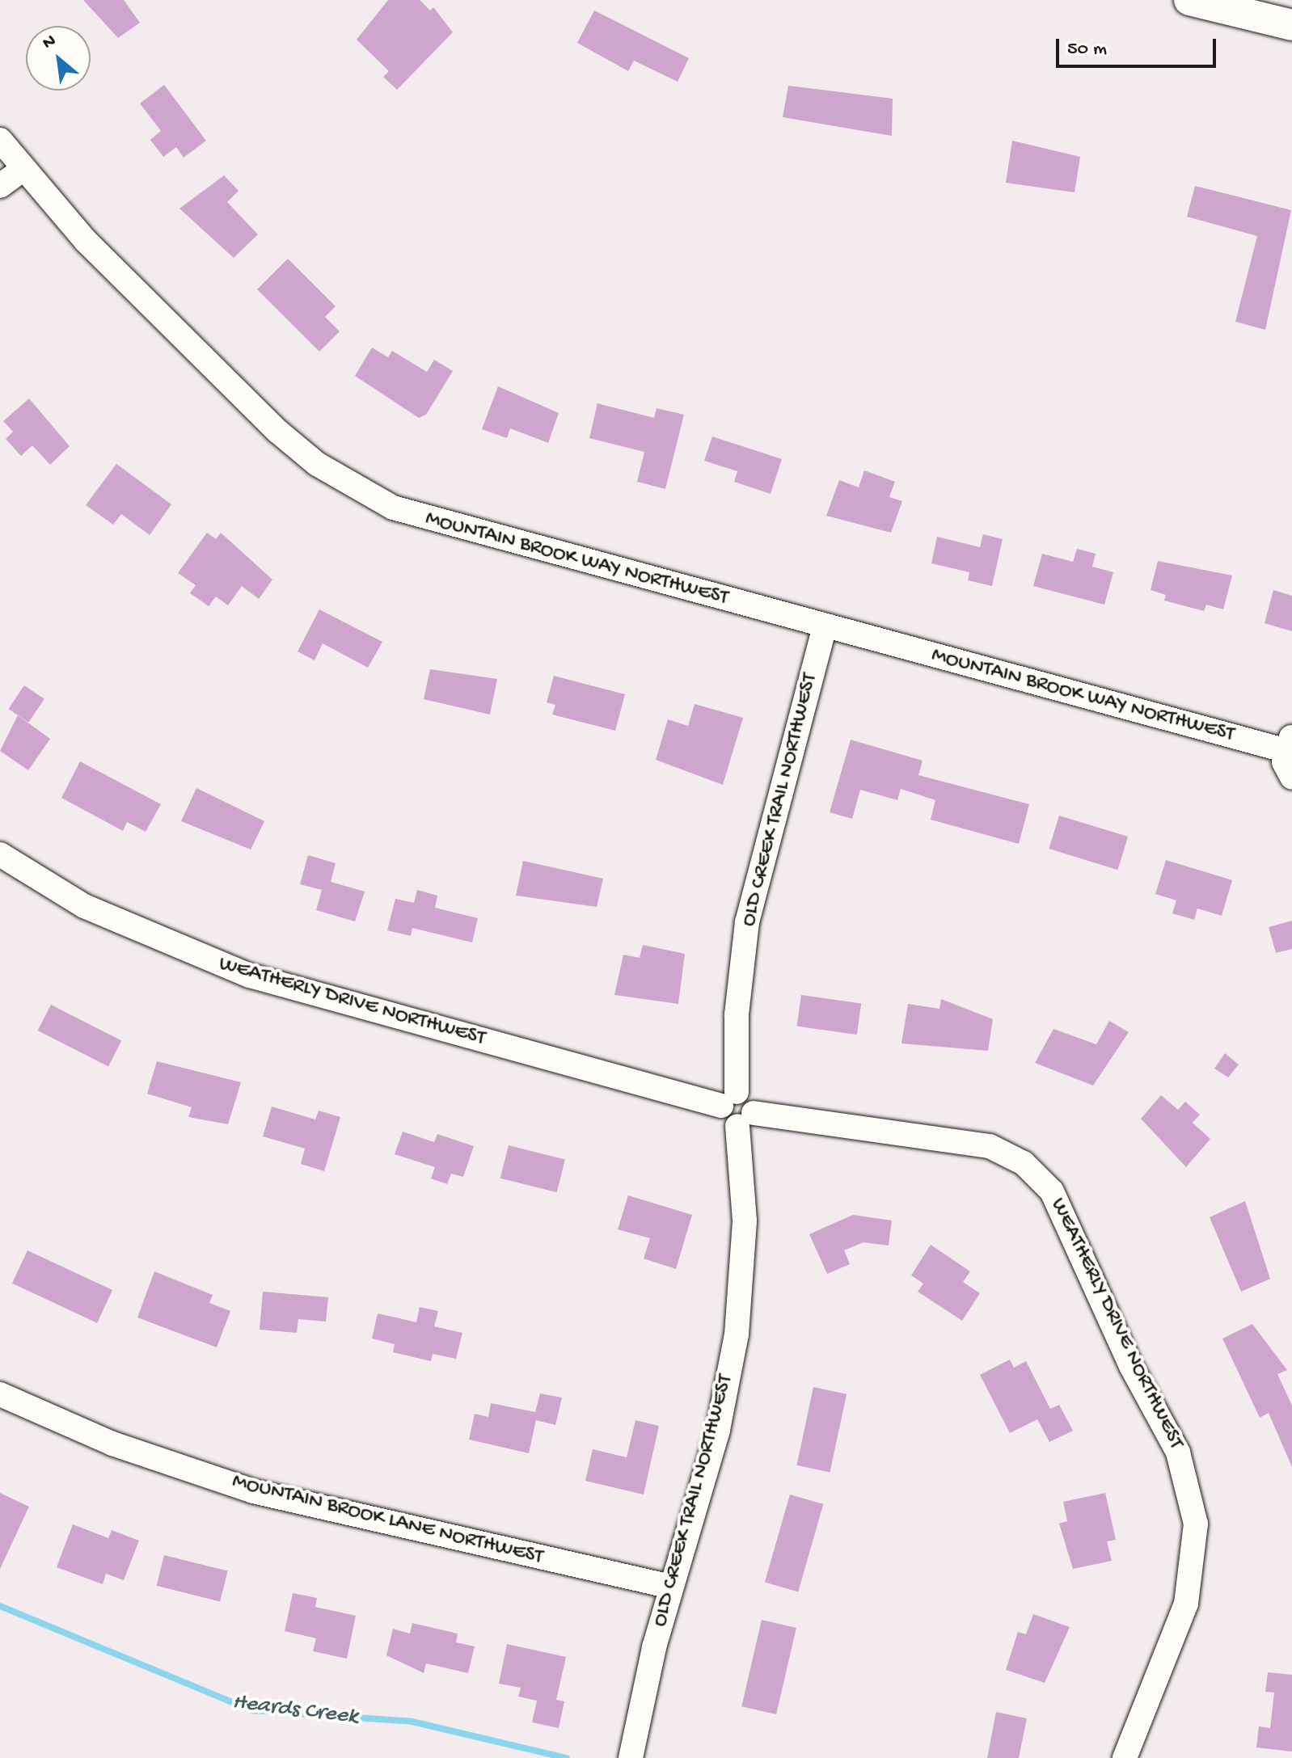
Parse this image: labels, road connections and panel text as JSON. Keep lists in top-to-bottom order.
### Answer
{
  "streets": {
    "street": [
      "MOUNTAIN BROOK WAY NORTHWEST",
      "OLD CREEK TRAIL NORTHWEST",
      "WEATHERLY DRIVE NORTHWEST",
      "MOUNTAIN BROOK LANE NORTHWEST"
    ]
  },
  "crossings": [
    ["MOUNTAIN BROOK WAY NORTHWEST", "OLD CREEK TRAIL NORTHWEST"],
    ["OLD CREEK TRAIL NORTHWEST", "WEATHERLY DRIVE NORTHWEST"],
    ["OLD CREEK TRAIL NORTHWEST", "MOUNTAIN BROOK LANE NORTHWEST"]
  ],
  "water": ["Heards Creek"],
  "scale_bar": "50 m",
  "north": "top left"
}
